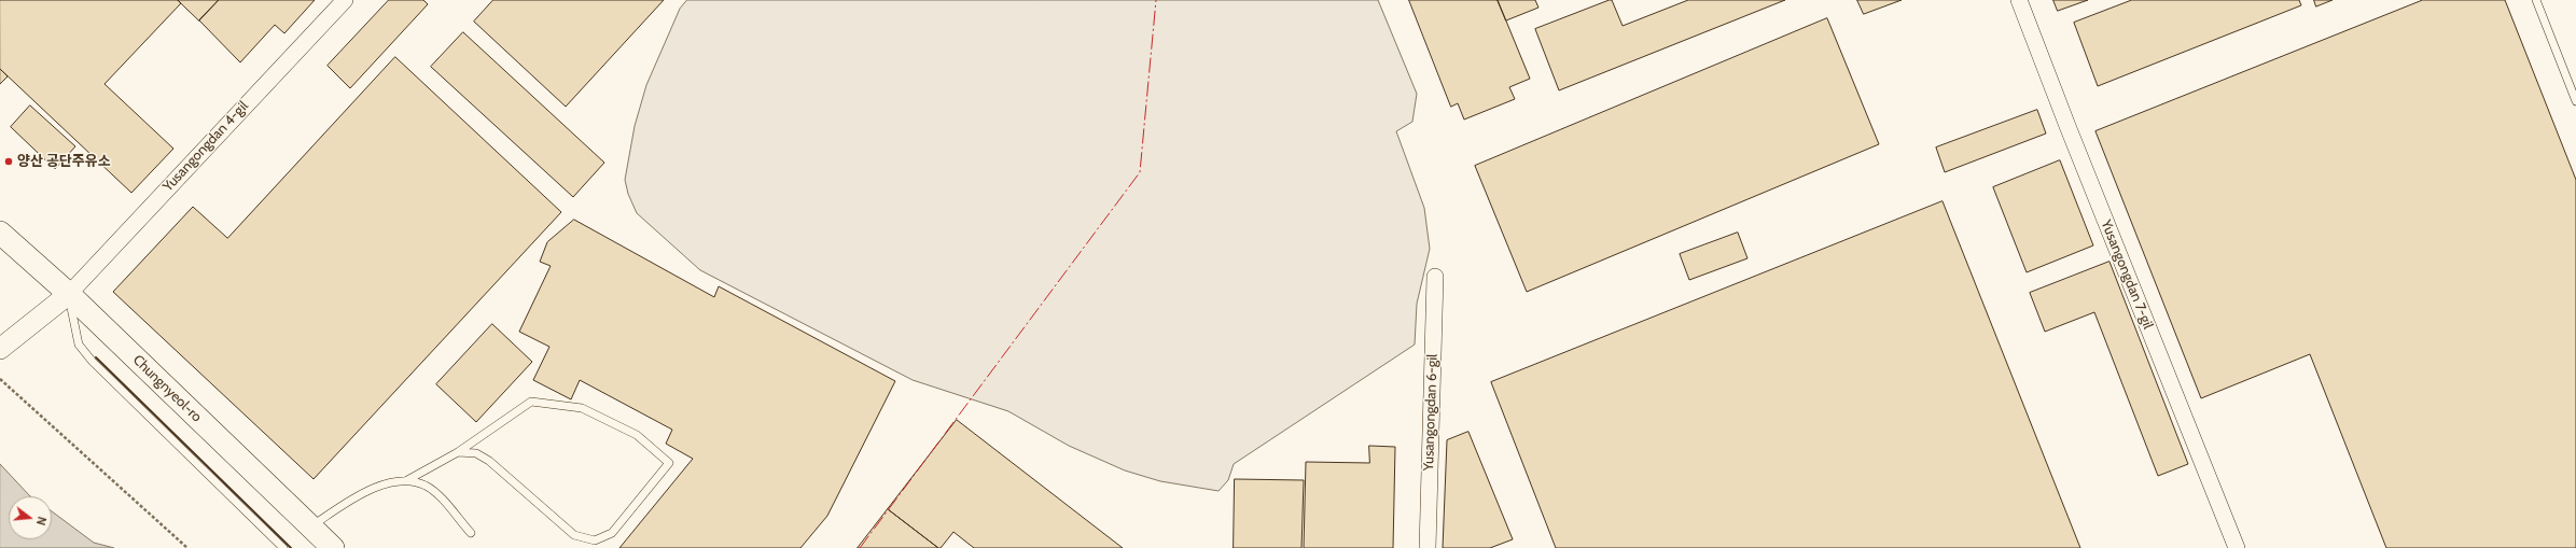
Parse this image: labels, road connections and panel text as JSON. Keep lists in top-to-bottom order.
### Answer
{
  "streets": {
    "main road": ["Chungnyeol-ro"],
    "street": ["Yusangongdan 4-gil", "Yusangongdan 7-gil", "Yusangongdan 6-gil"]
  },
  "crossings": [
    ["Yusangongdan 4-gil", "Chungnyeol-ro"]
  ],
  "places": ["양산 공단주유소"],
  "north": "right"
}
